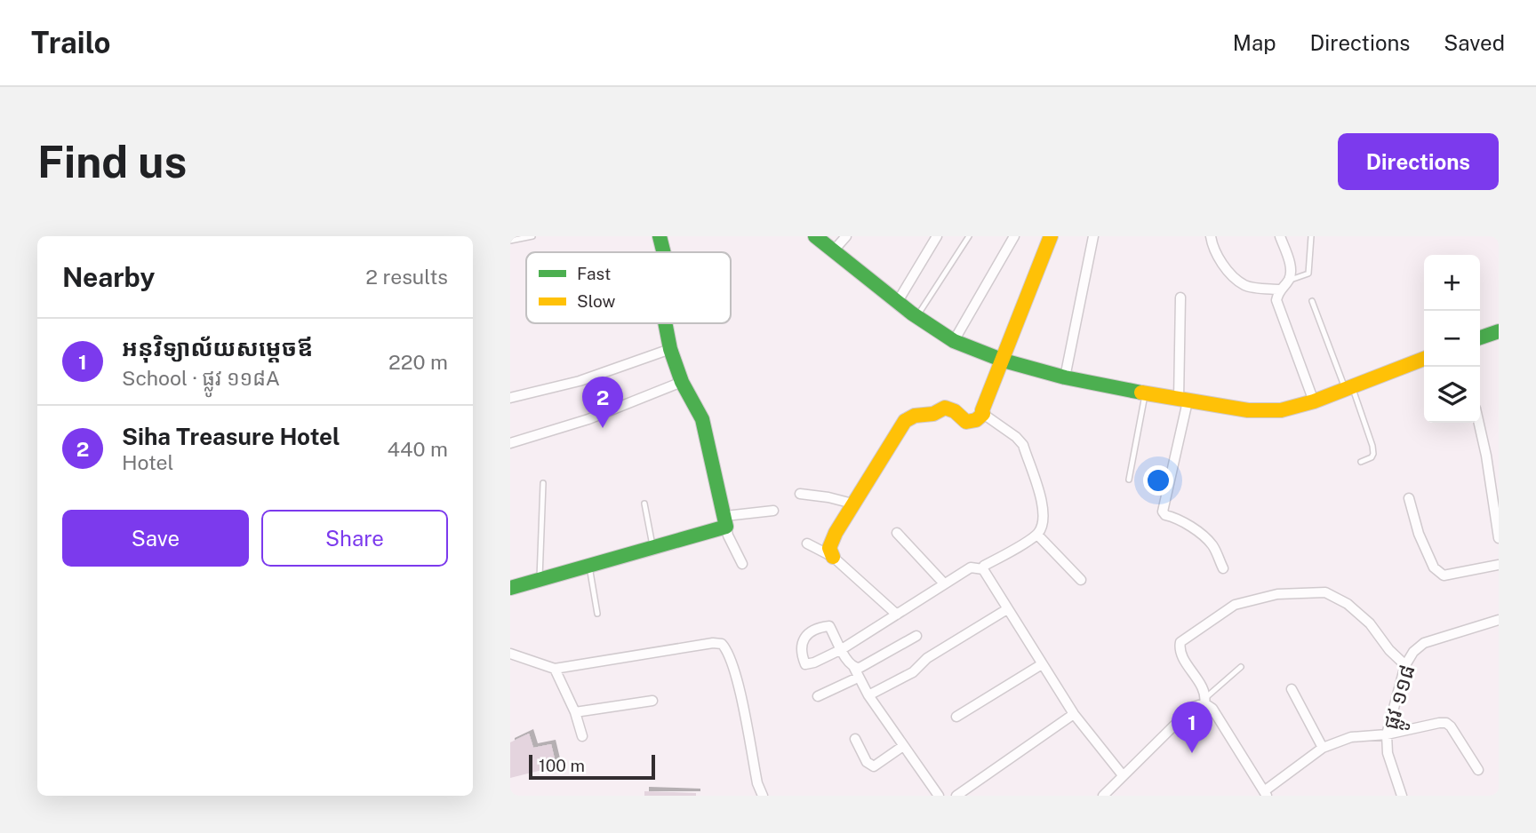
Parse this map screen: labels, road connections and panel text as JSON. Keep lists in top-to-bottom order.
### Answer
{
  "streets": {
    "street": ["ផ្លូវ ១១៨"]
  },
  "legend": ["Fast", "Slow"],
  "scale_bar": "100 m",
  "page": {
    "header": "Trailo",
    "nav": ["Map", "Directions", "Saved"],
    "buttons": [
      "Directions",
      ["Save", "Share"]
    ],
    "title": "Find us",
    "heading": ["Nearby", "2 results"],
    "map_buttons": ["+", "−"],
    "list": [
      {
        "mark": "1",
        "name": "អនុវិទ្យាល័យសម្តេចឪ",
        "note": "School · ផ្លូវ ១១៨A",
        "value": "220 m"
      },
      {
        "mark": "2",
        "name": "Siha Treasure Hotel",
        "note": "Hotel",
        "value": "440 m"
      }
    ],
    "pins": ["2", "1"],
    "scale": "100 m"
  }
}
